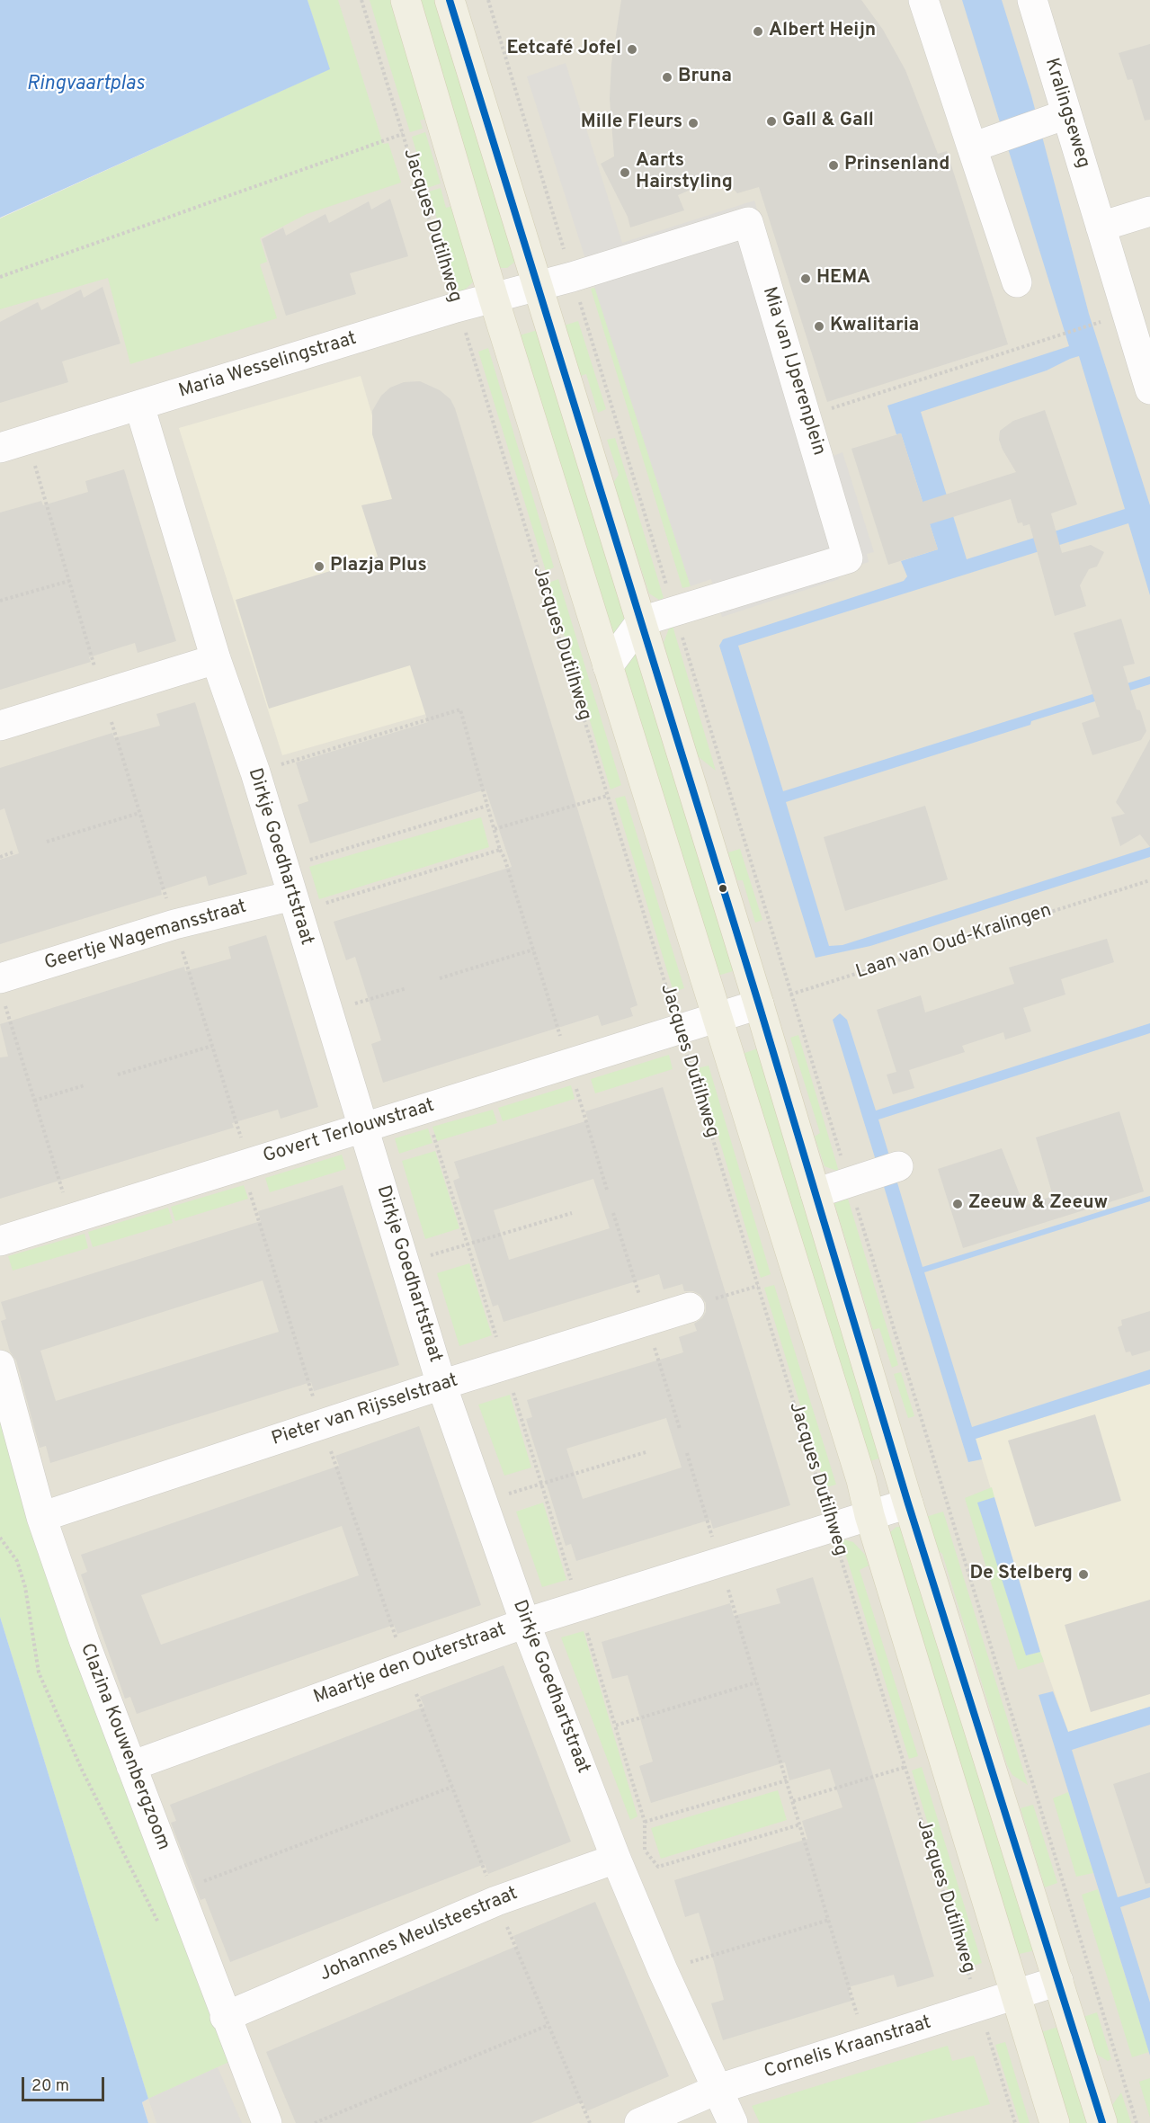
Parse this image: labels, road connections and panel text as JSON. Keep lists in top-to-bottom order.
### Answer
{
  "streets": {
    "main road": ["Jacques Dutilhweg"],
    "street": [
      "Kralingseweg",
      "Maria Wesselingstraat",
      "Mia van IJperenplein",
      "Dirkje Goedhartstraat",
      "Geertje Wagemansstraat",
      "Govert Terlouwstraat",
      "Pieter van Rijsselstraat",
      "Maartje den Outerstraat",
      "Clazina Kouwenbergzoom",
      "Johannes Meulsteestraat",
      "Cornelis Kraanstraat"
    ],
    "path": ["Laan van Oud-Kralingen"]
  },
  "crossings": [
    ["Jacques Dutilhweg", "Maria Wesselingstraat"],
    ["Jacques Dutilhweg", "Govert Terlouwstraat"],
    ["Jacques Dutilhweg", "Maartje den Outerstraat"],
    ["Jacques Dutilhweg", "Cornelis Kraanstraat"],
    ["Maria Wesselingstraat", "Mia van IJperenplein"],
    ["Maria Wesselingstraat", "Dirkje Goedhartstraat"],
    ["Dirkje Goedhartstraat", "Geertje Wagemansstraat"],
    ["Dirkje Goedhartstraat", "Govert Terlouwstraat"],
    ["Dirkje Goedhartstraat", "Pieter van Rijsselstraat"],
    ["Dirkje Goedhartstraat", "Maartje den Outerstraat"],
    ["Dirkje Goedhartstraat", "Johannes Meulsteestraat"],
    ["Dirkje Goedhartstraat", "Cornelis Kraanstraat"],
    ["Laan van Oud-Kralingen", "Govert Terlouwstraat"],
    ["Pieter van Rijsselstraat", "Clazina Kouwenbergzoom"],
    ["Maartje den Outerstraat", "Clazina Kouwenbergzoom"],
    ["Clazina Kouwenbergzoom", "Johannes Meulsteestraat"]
  ],
  "water": ["Ringvaartplas"],
  "places": [
    "Albert Heijn",
    "Eetcafé Jofel",
    "Bruna",
    "Gall & Gall",
    "Mille Fleurs",
    "Prinsenland",
    "Aarts Hairstyling",
    "HEMA",
    "Kwalitaria",
    "Plazja Plus",
    "Zeeuw & Zeeuw",
    "De Stelberg"
  ],
  "scale_bar": "20 m"
}
